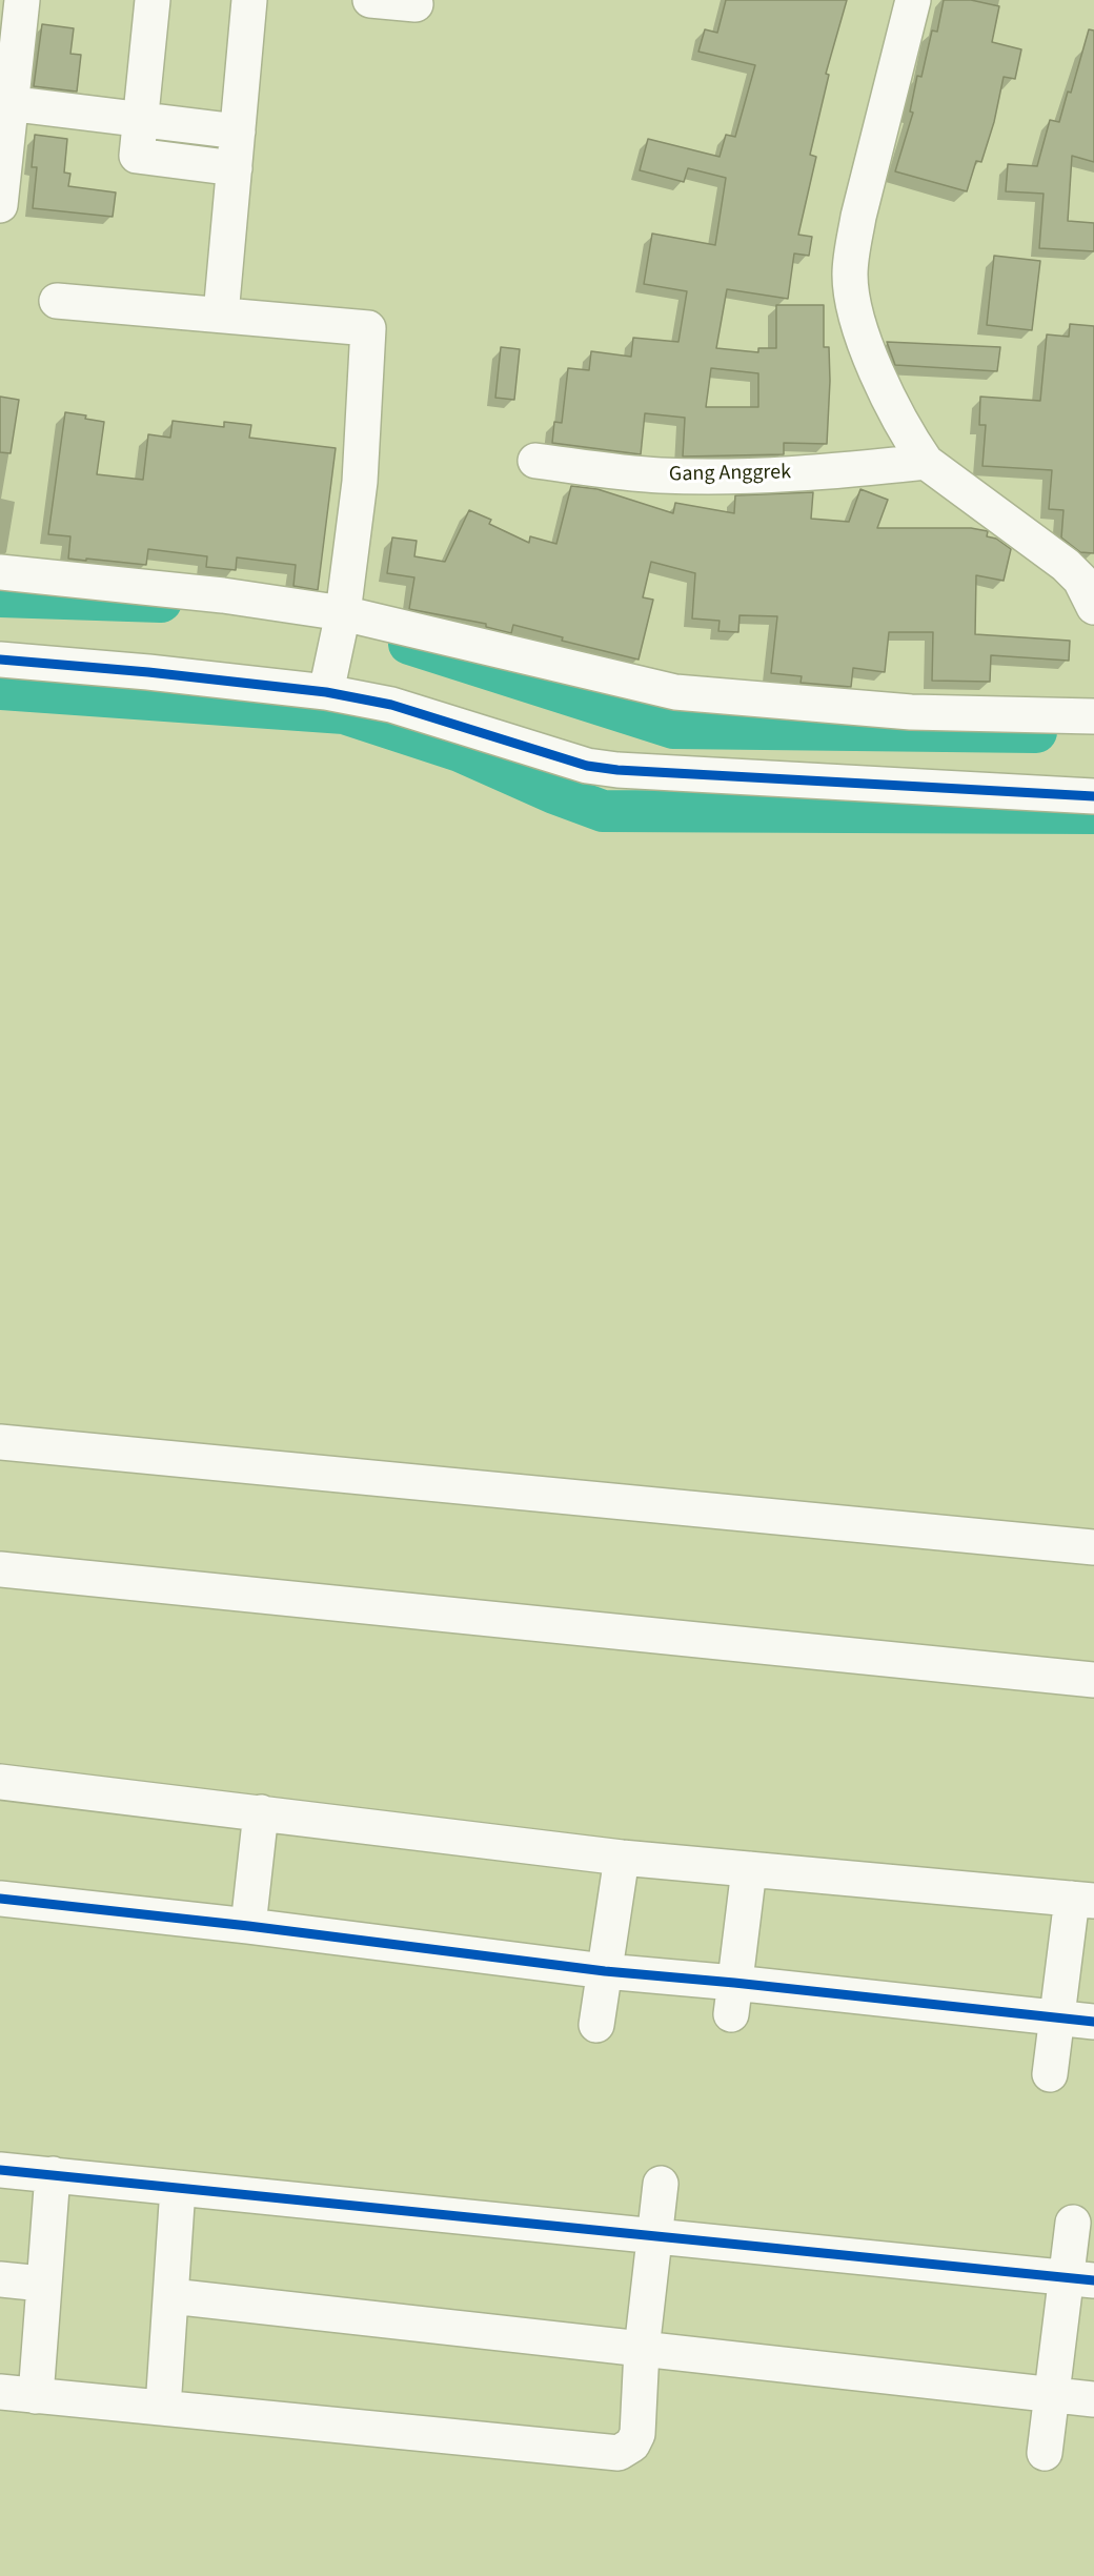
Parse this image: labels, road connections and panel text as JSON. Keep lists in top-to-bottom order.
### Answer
{
  "streets": {
    "street": ["Gang Anggrek"]
  }
}
